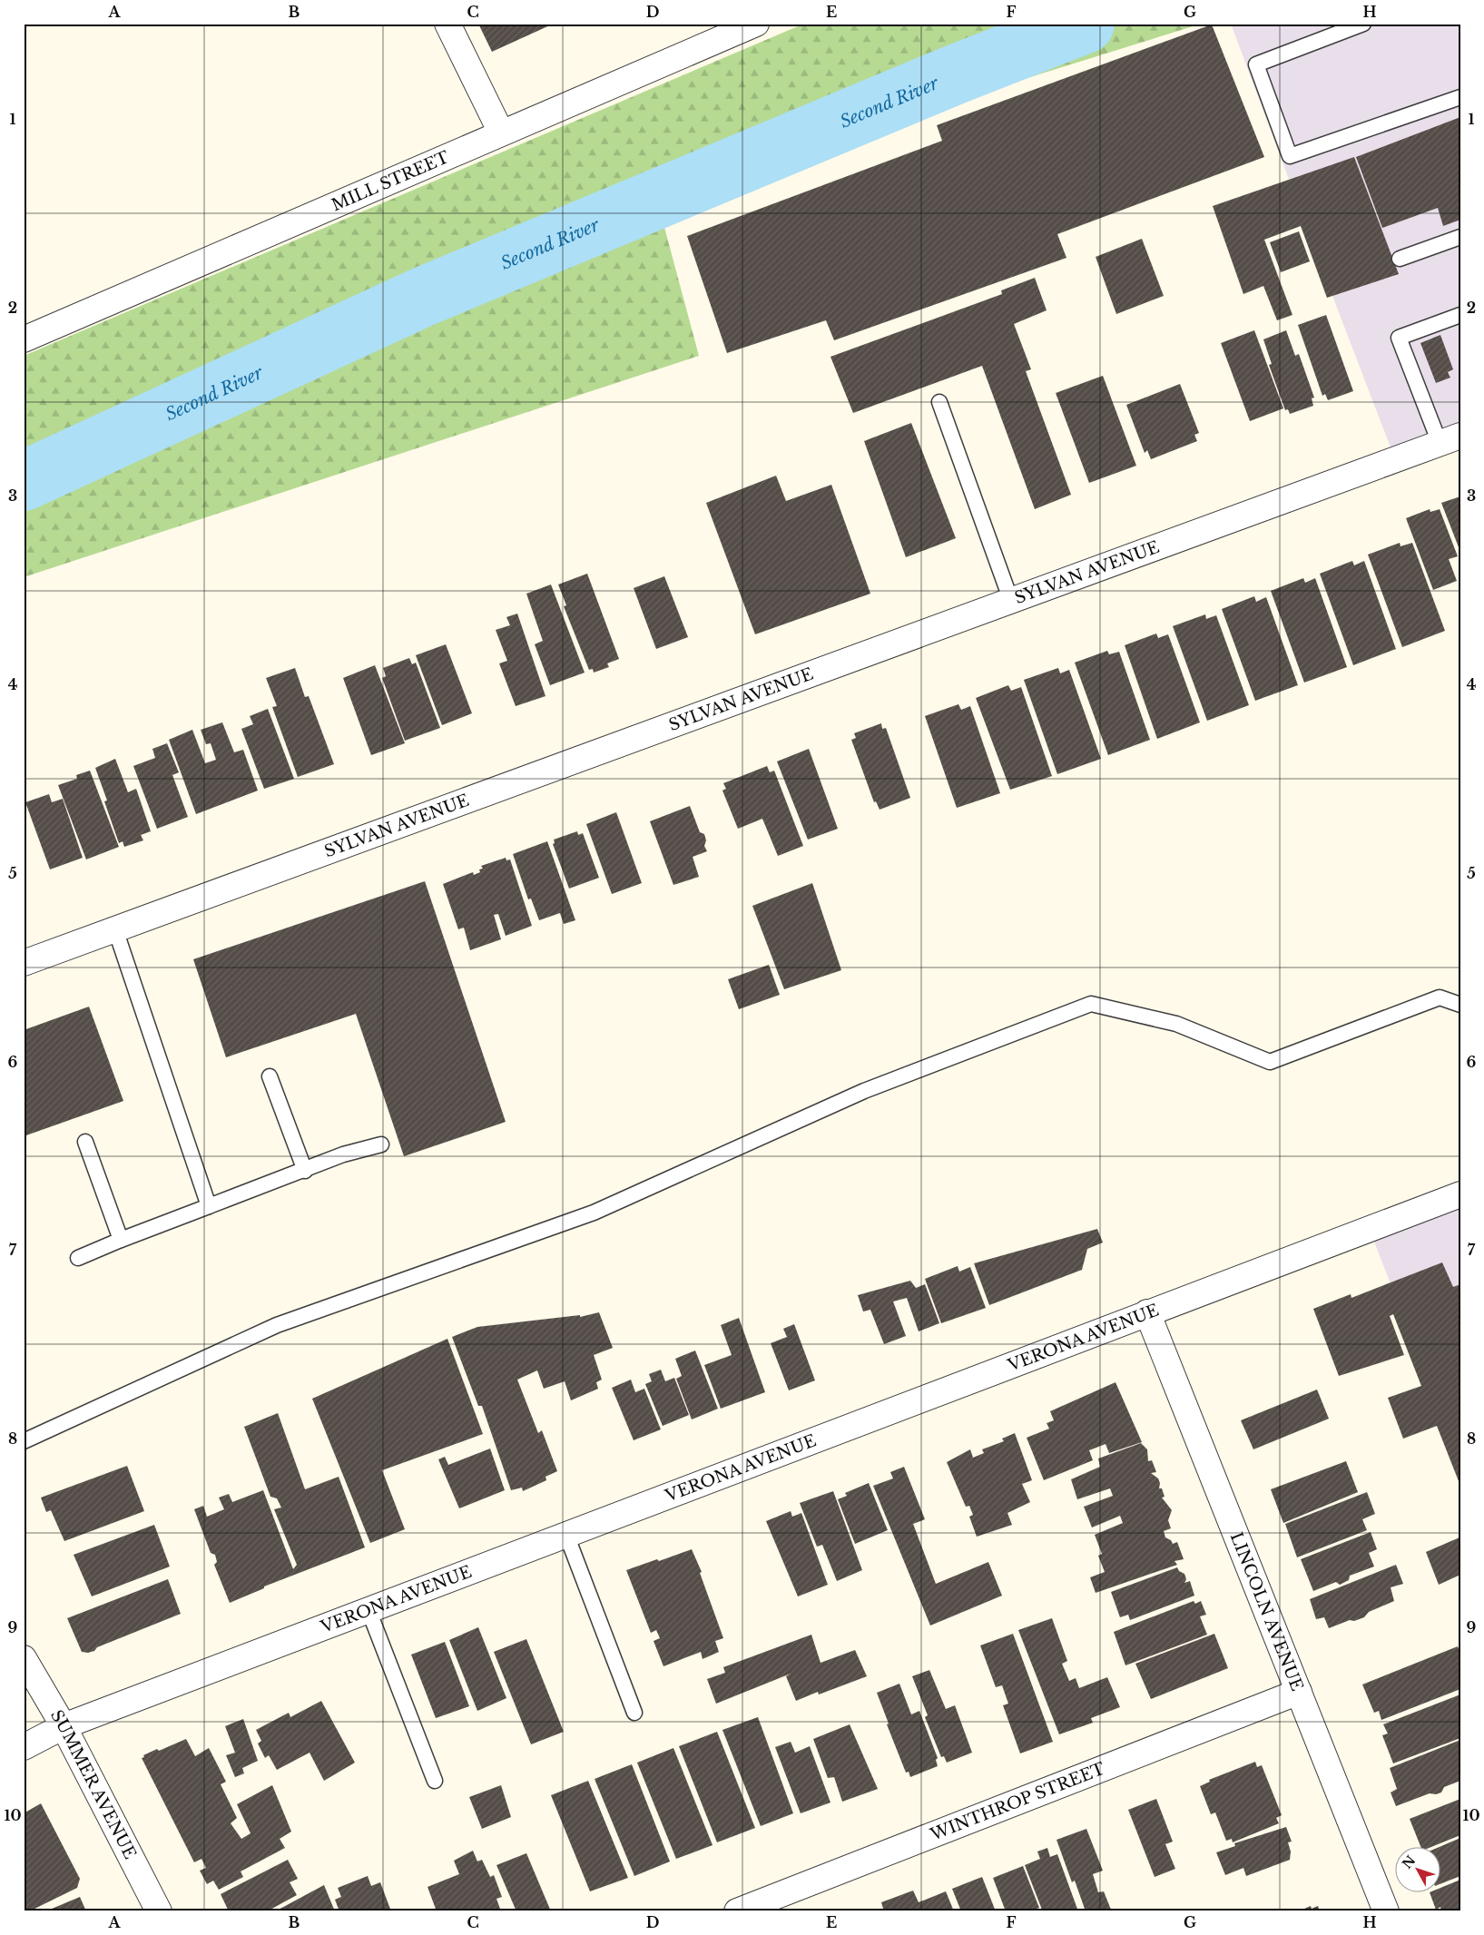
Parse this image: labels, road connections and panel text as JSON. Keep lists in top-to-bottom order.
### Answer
{
  "streets": {
    "street": [
      "MILL STREET",
      "SYLVAN AVENUE",
      "VERONA AVENUE",
      "LINCOLN AVENUE",
      "SUMMER AVENUE",
      "WINTHROP STREET"
    ]
  },
  "crossings": [
    ["VERONA AVENUE", "LINCOLN AVENUE"],
    ["VERONA AVENUE", "SUMMER AVENUE"],
    ["LINCOLN AVENUE", "WINTHROP STREET"]
  ],
  "water": ["Second River"],
  "north": "top left",
  "grid": {
    "columns": [
      "A",
      "B",
      "C",
      "D",
      "E",
      "F",
      "G",
      "H"
    ],
    "rows": [
      "1",
      "2",
      "3",
      "4",
      "5",
      "6",
      "7",
      "8",
      "9",
      "10"
    ]
  }
}
